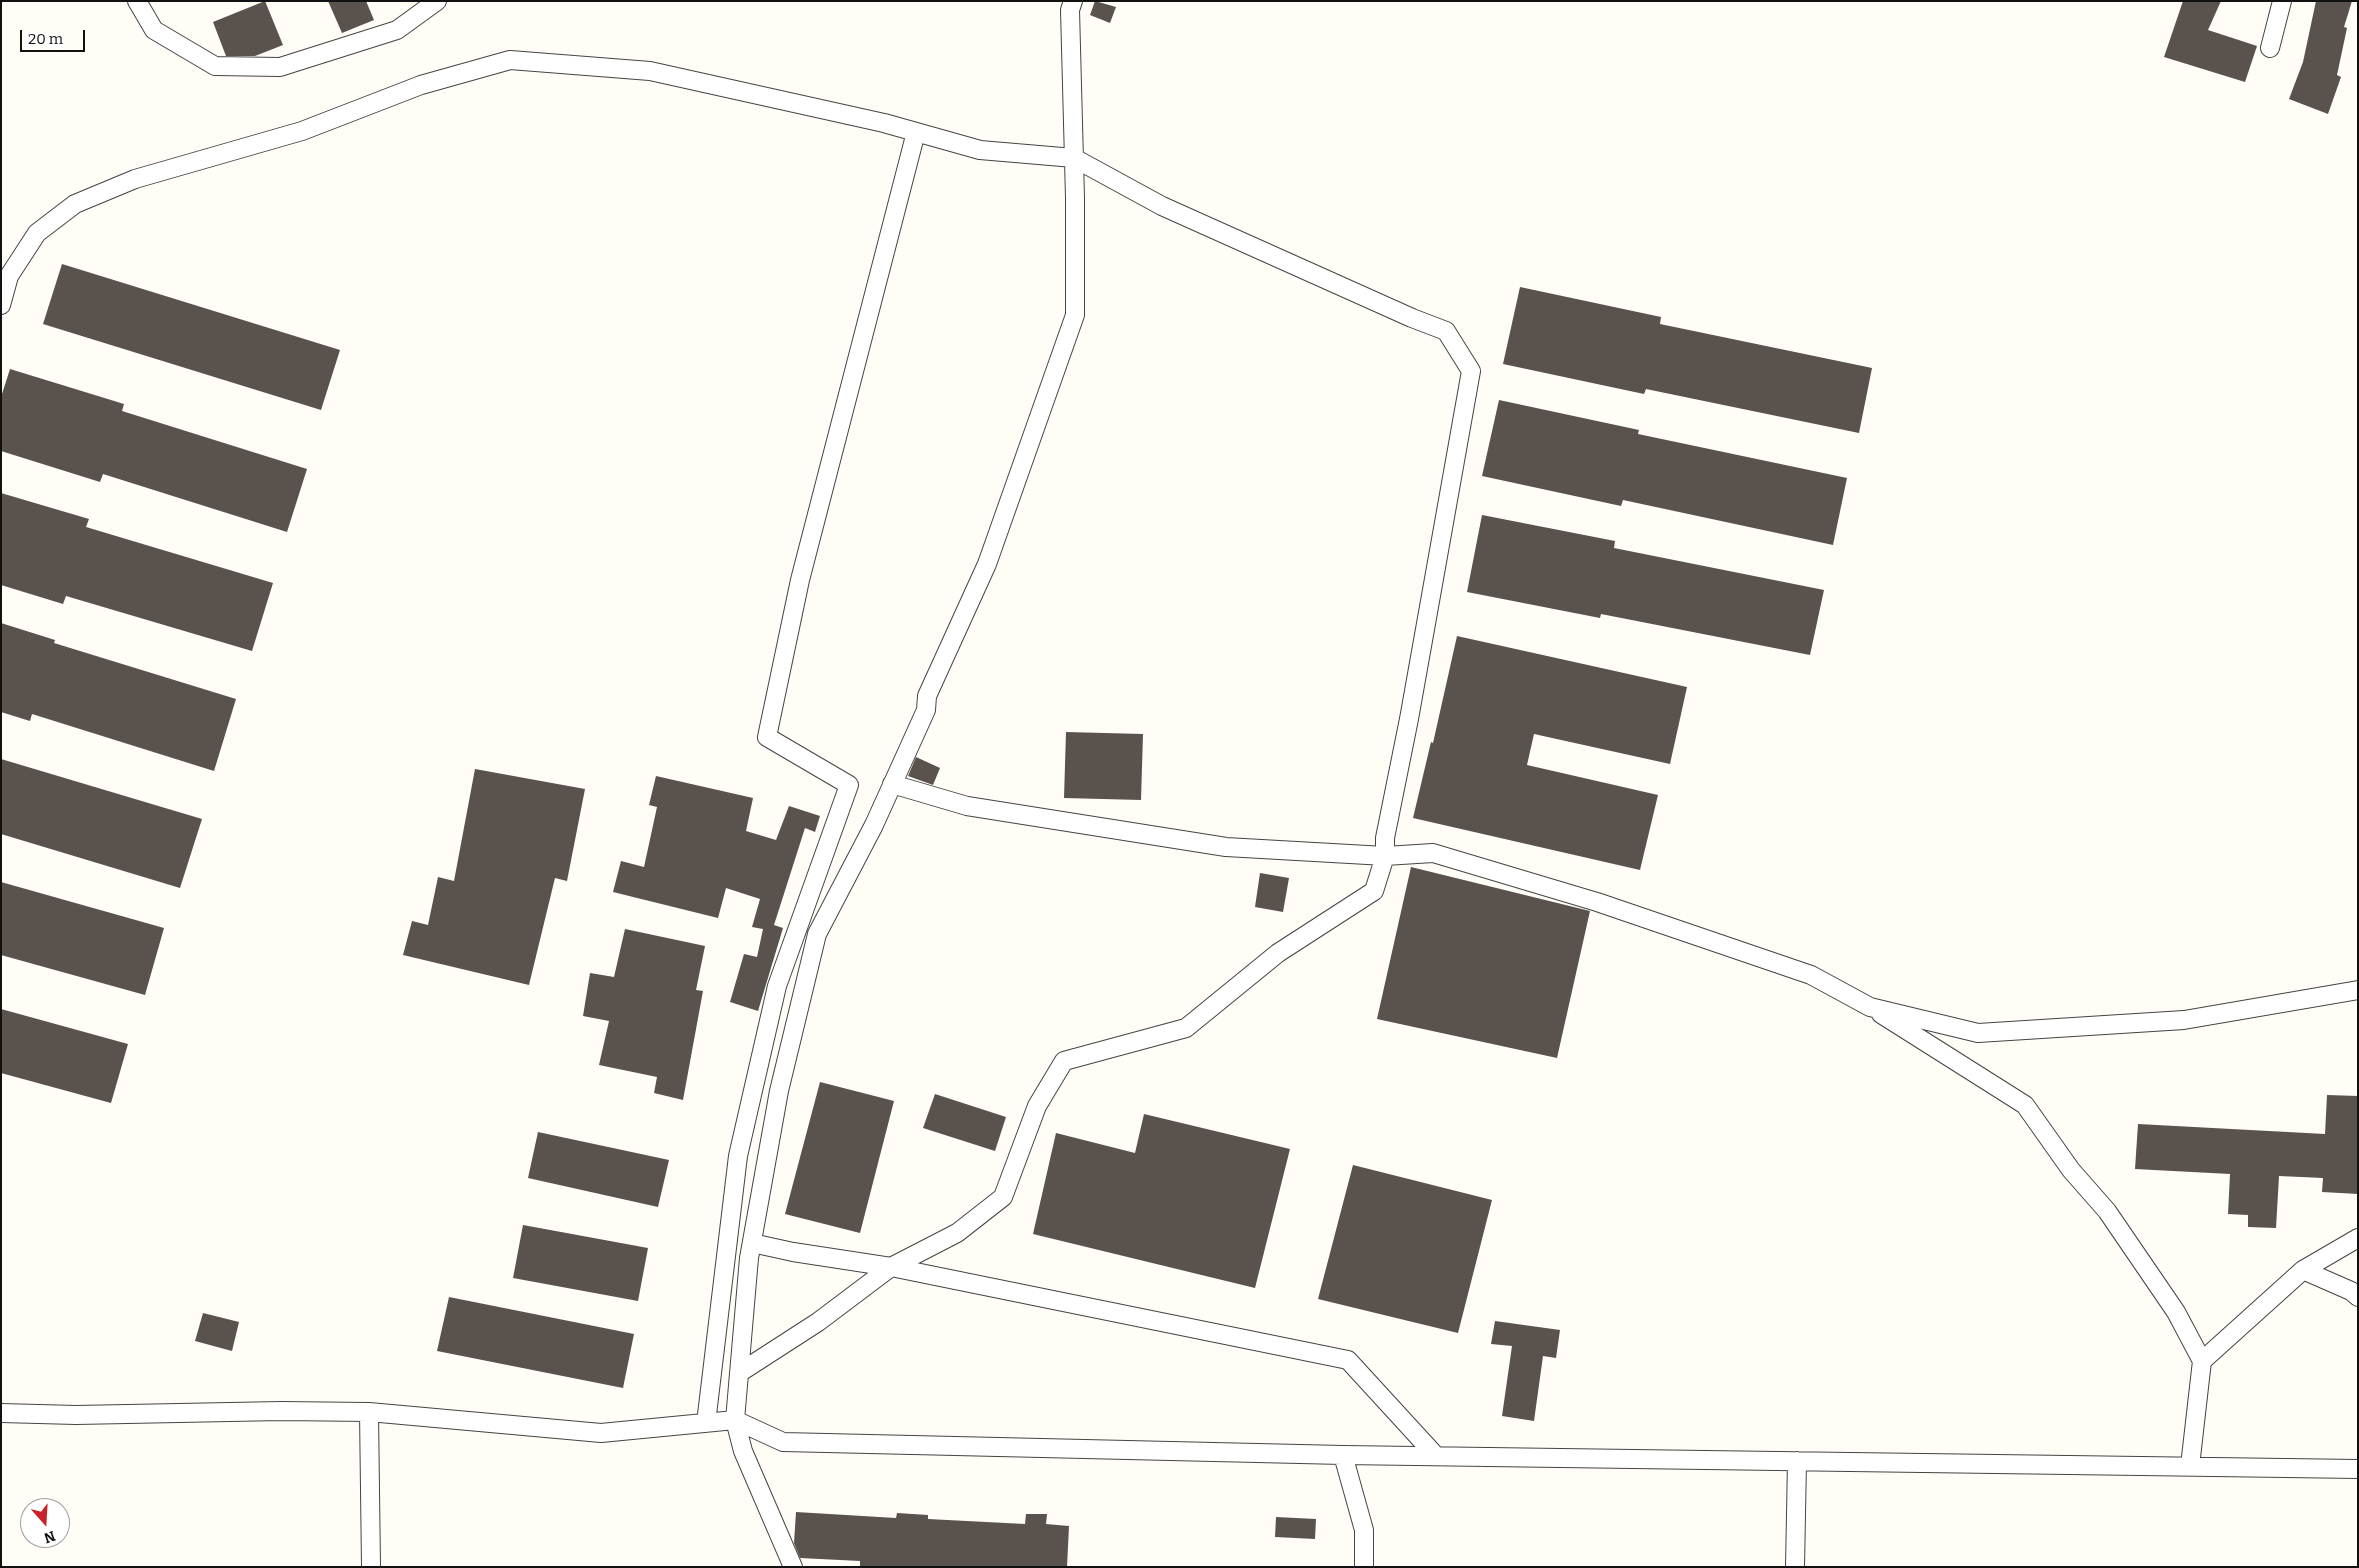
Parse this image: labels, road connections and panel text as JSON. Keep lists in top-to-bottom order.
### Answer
{
  "scale_bar": "20 m",
  "north": "bottom"
}
